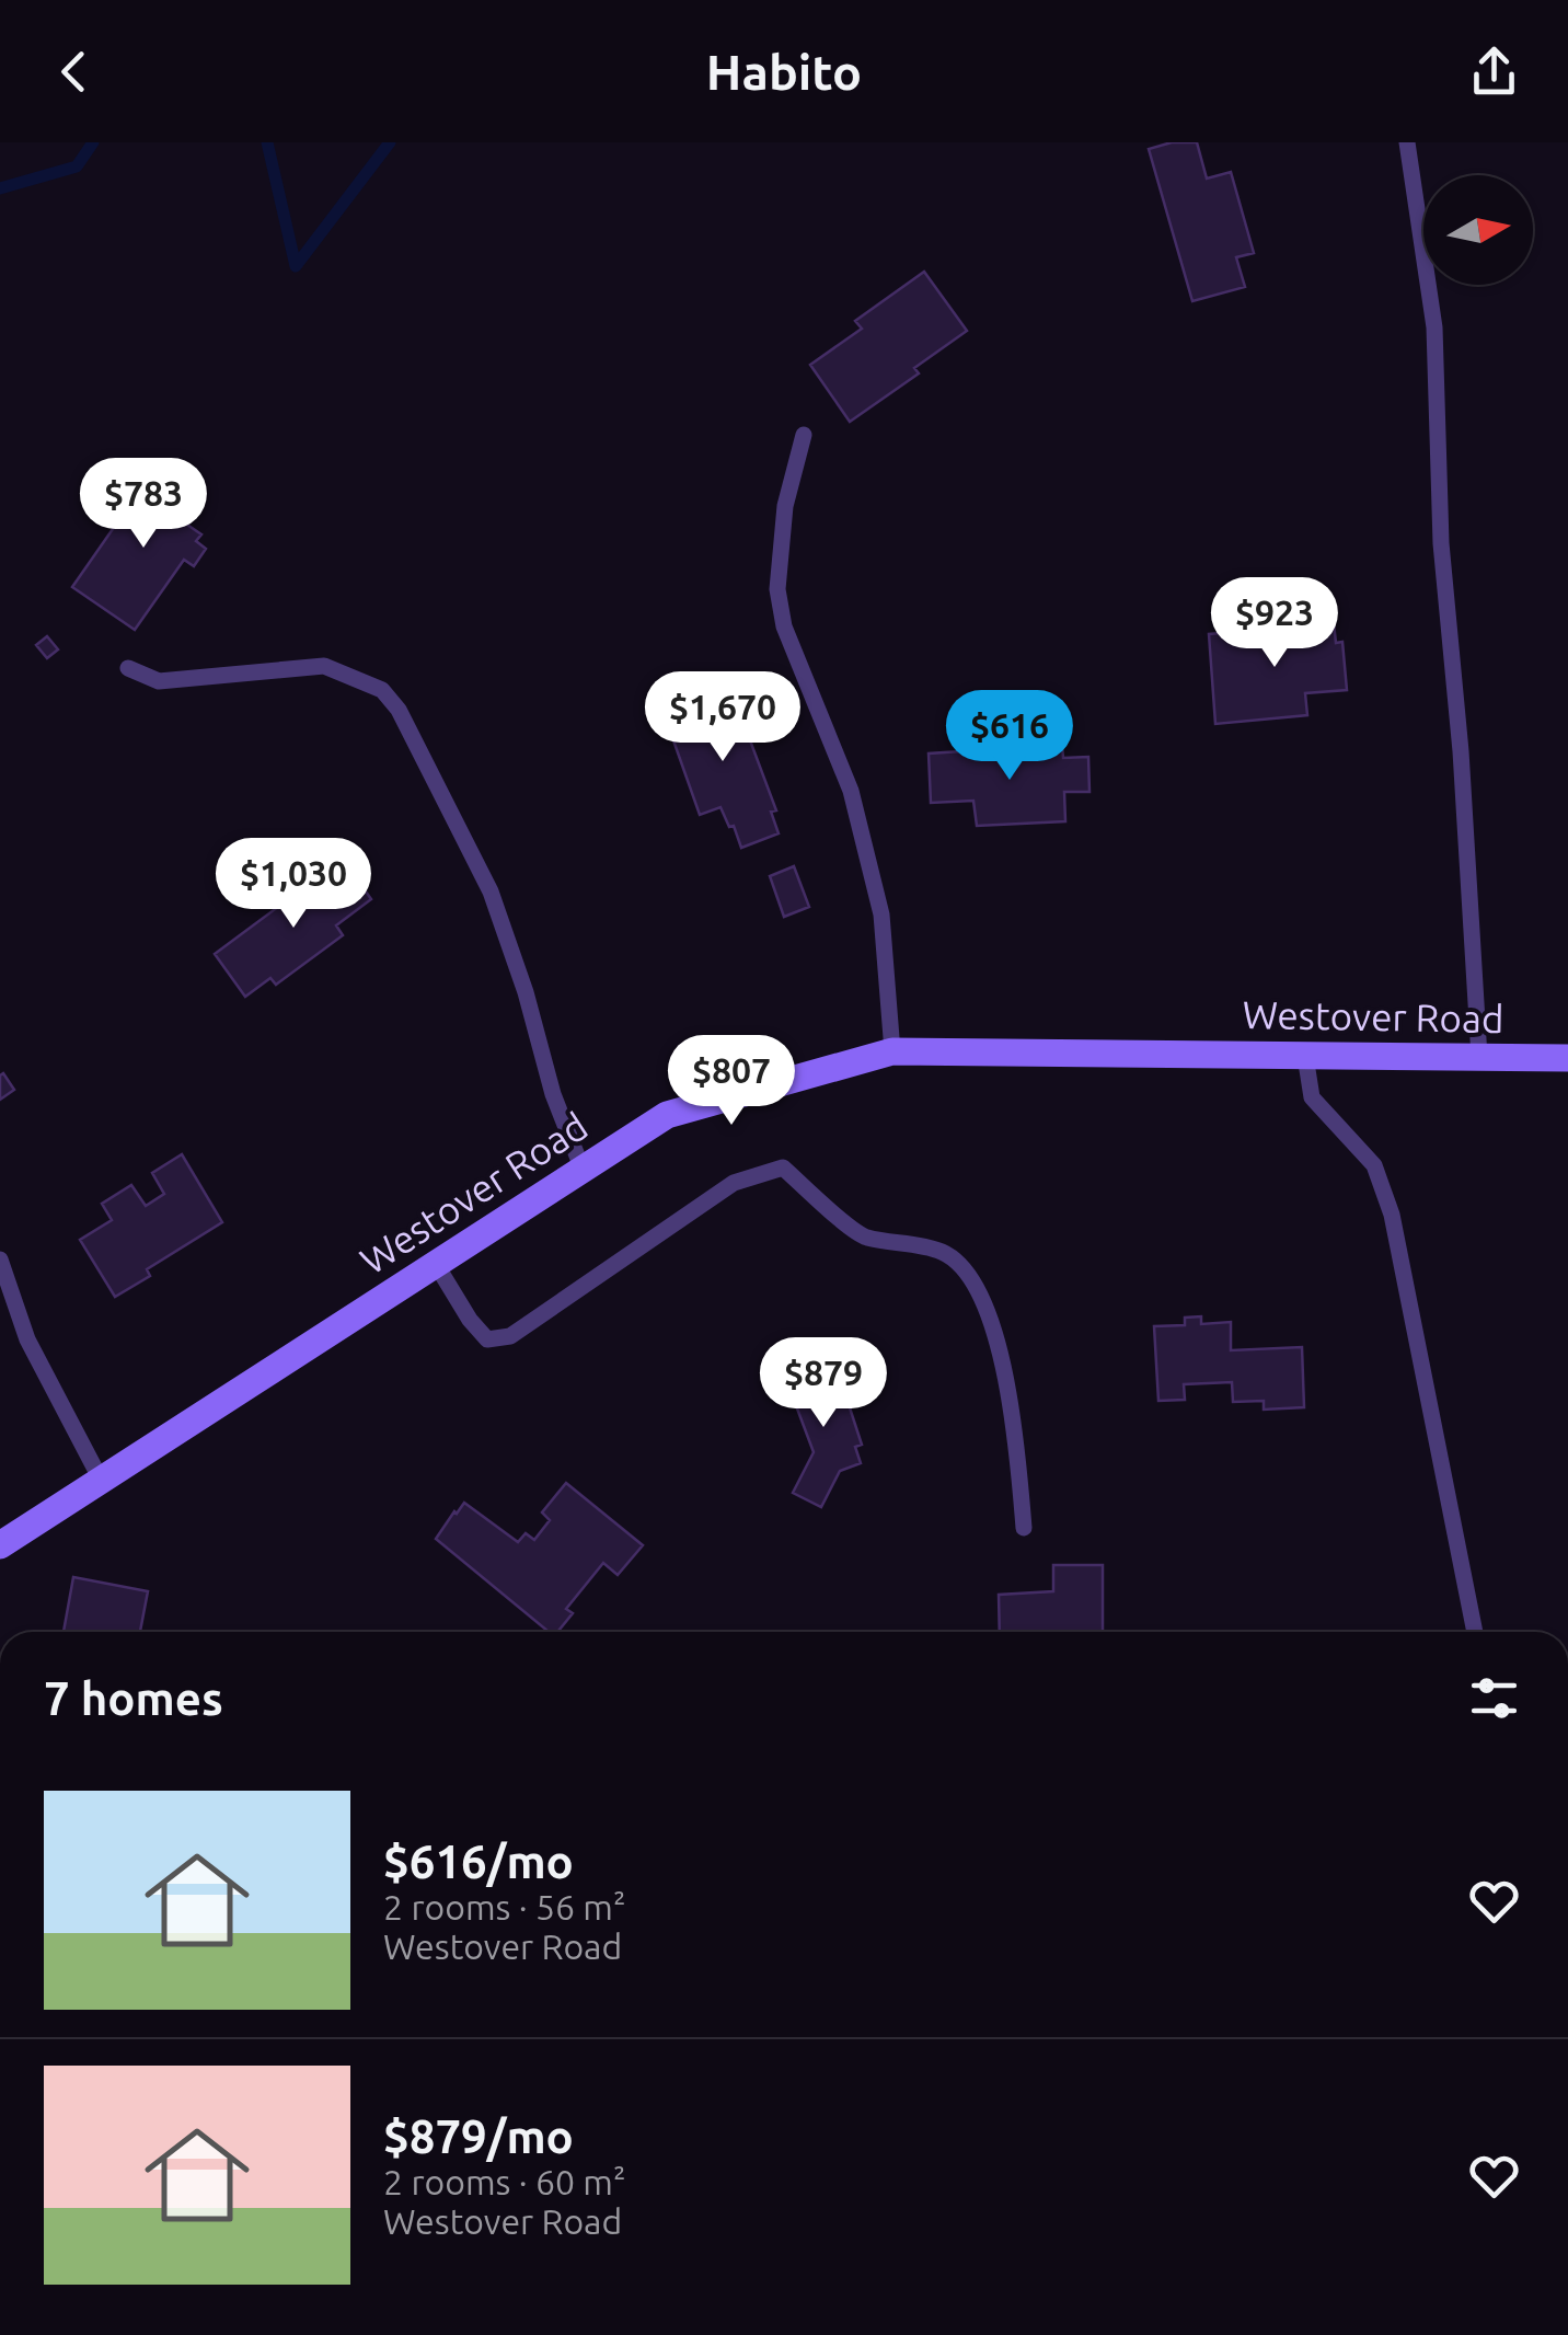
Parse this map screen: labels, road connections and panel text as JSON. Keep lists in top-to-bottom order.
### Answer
{
  "streets": {
    "street": ["Westover Road"]
  },
  "north": "right",
  "page": {
    "header": "Habito",
    "price": [
      "$783",
      "$923",
      "$1,670",
      "$616",
      "$1,030",
      "$807",
      "$879"
    ],
    "heading": "7 homes",
    "list": [
      {
        "name": "$616/mo",
        "note": "2 rooms · 56 m² · Westover Road"
      },
      {
        "name": "$879/mo",
        "note": "2 rooms · 60 m² · Westover Road"
      }
    ]
  }
}
